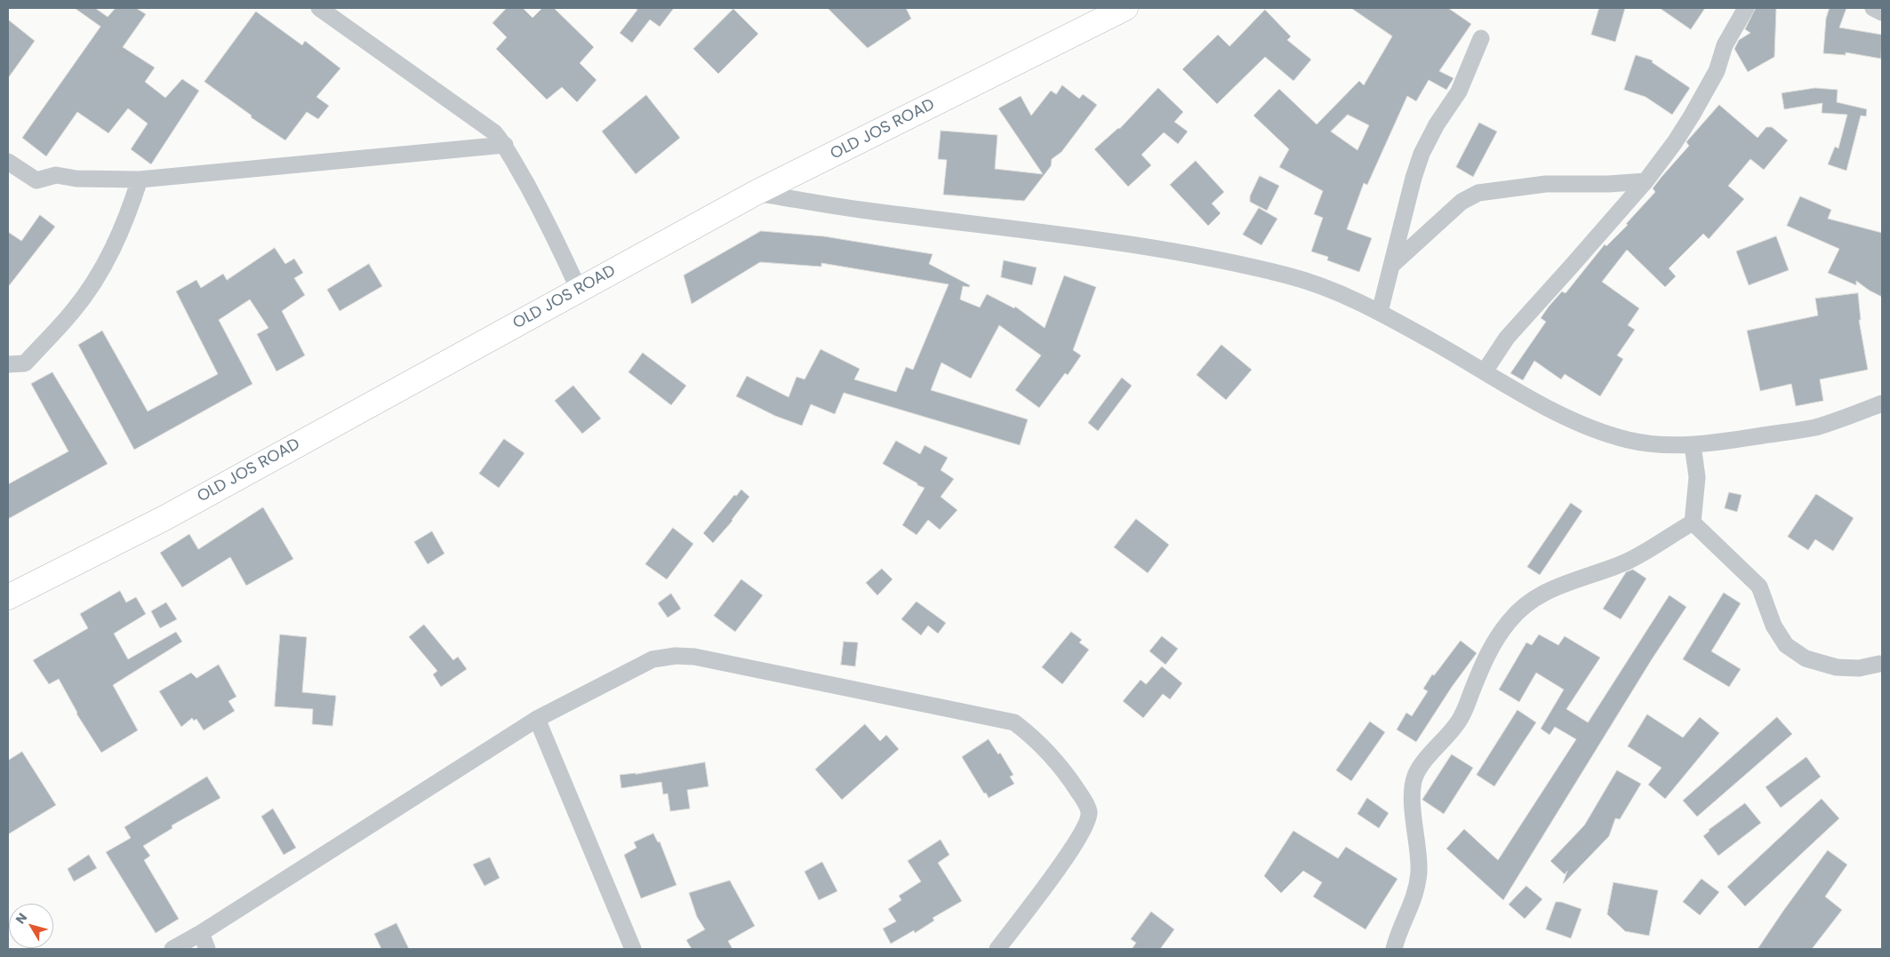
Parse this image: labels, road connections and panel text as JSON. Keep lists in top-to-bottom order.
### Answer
{
  "streets": {
    "main road": ["OLD JOS ROAD"]
  },
  "north": "top left"
}
